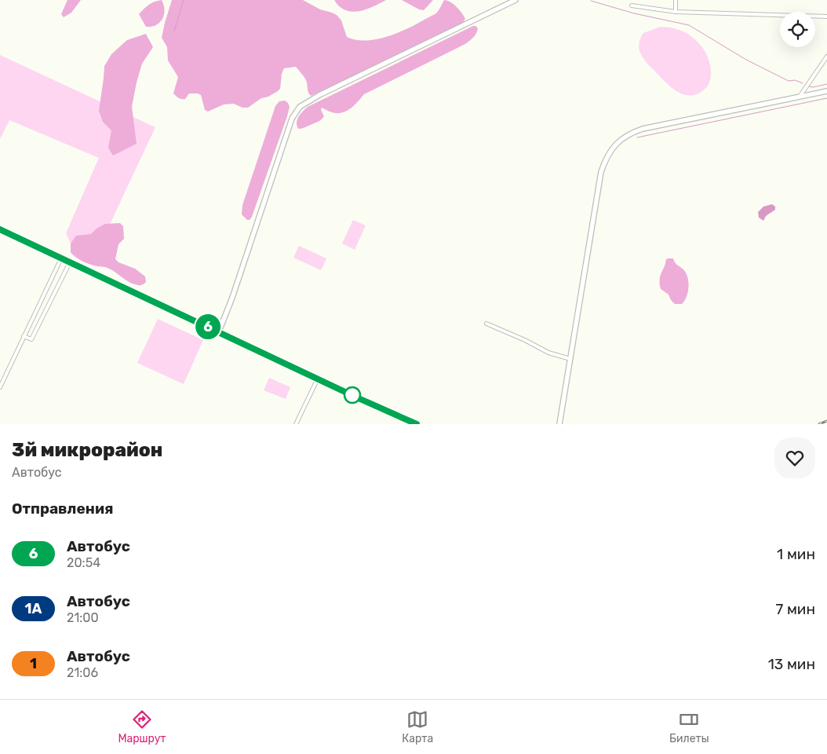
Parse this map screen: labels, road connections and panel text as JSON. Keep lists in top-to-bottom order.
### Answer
{
  "lines": ["bus line 6"],
  "page": {
    "on_map": "6",
    "heading": [
      ["3й микрорайон", "Автобус"],
      "Отправления"
    ],
    "list": [
      {
        "mark": "6",
        "name": "Автобус",
        "note": "20:54",
        "value": "1 мин"
      },
      {
        "mark": "1А",
        "name": "Автобус",
        "note": "21:00",
        "value": "7 мин"
      },
      {
        "mark": "1",
        "name": "Автобус",
        "note": "21:06",
        "value": "13 мин"
      }
    ],
    "tabs": ["Маршрут", "Карта", "Билеты"]
  }
}
